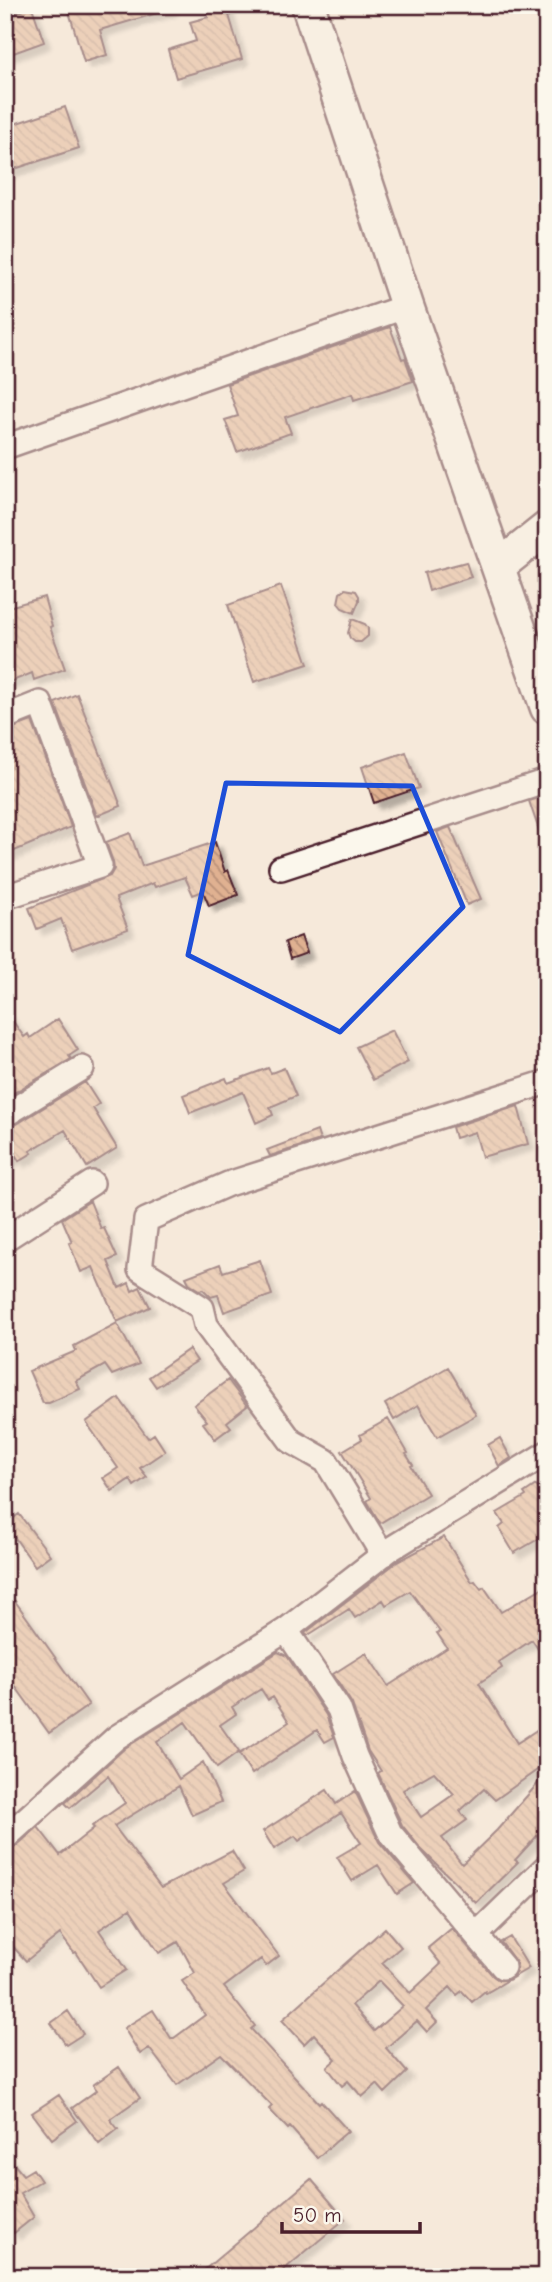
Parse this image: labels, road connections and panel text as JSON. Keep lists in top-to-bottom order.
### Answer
{
  "scale_bar": "50 m"
}
